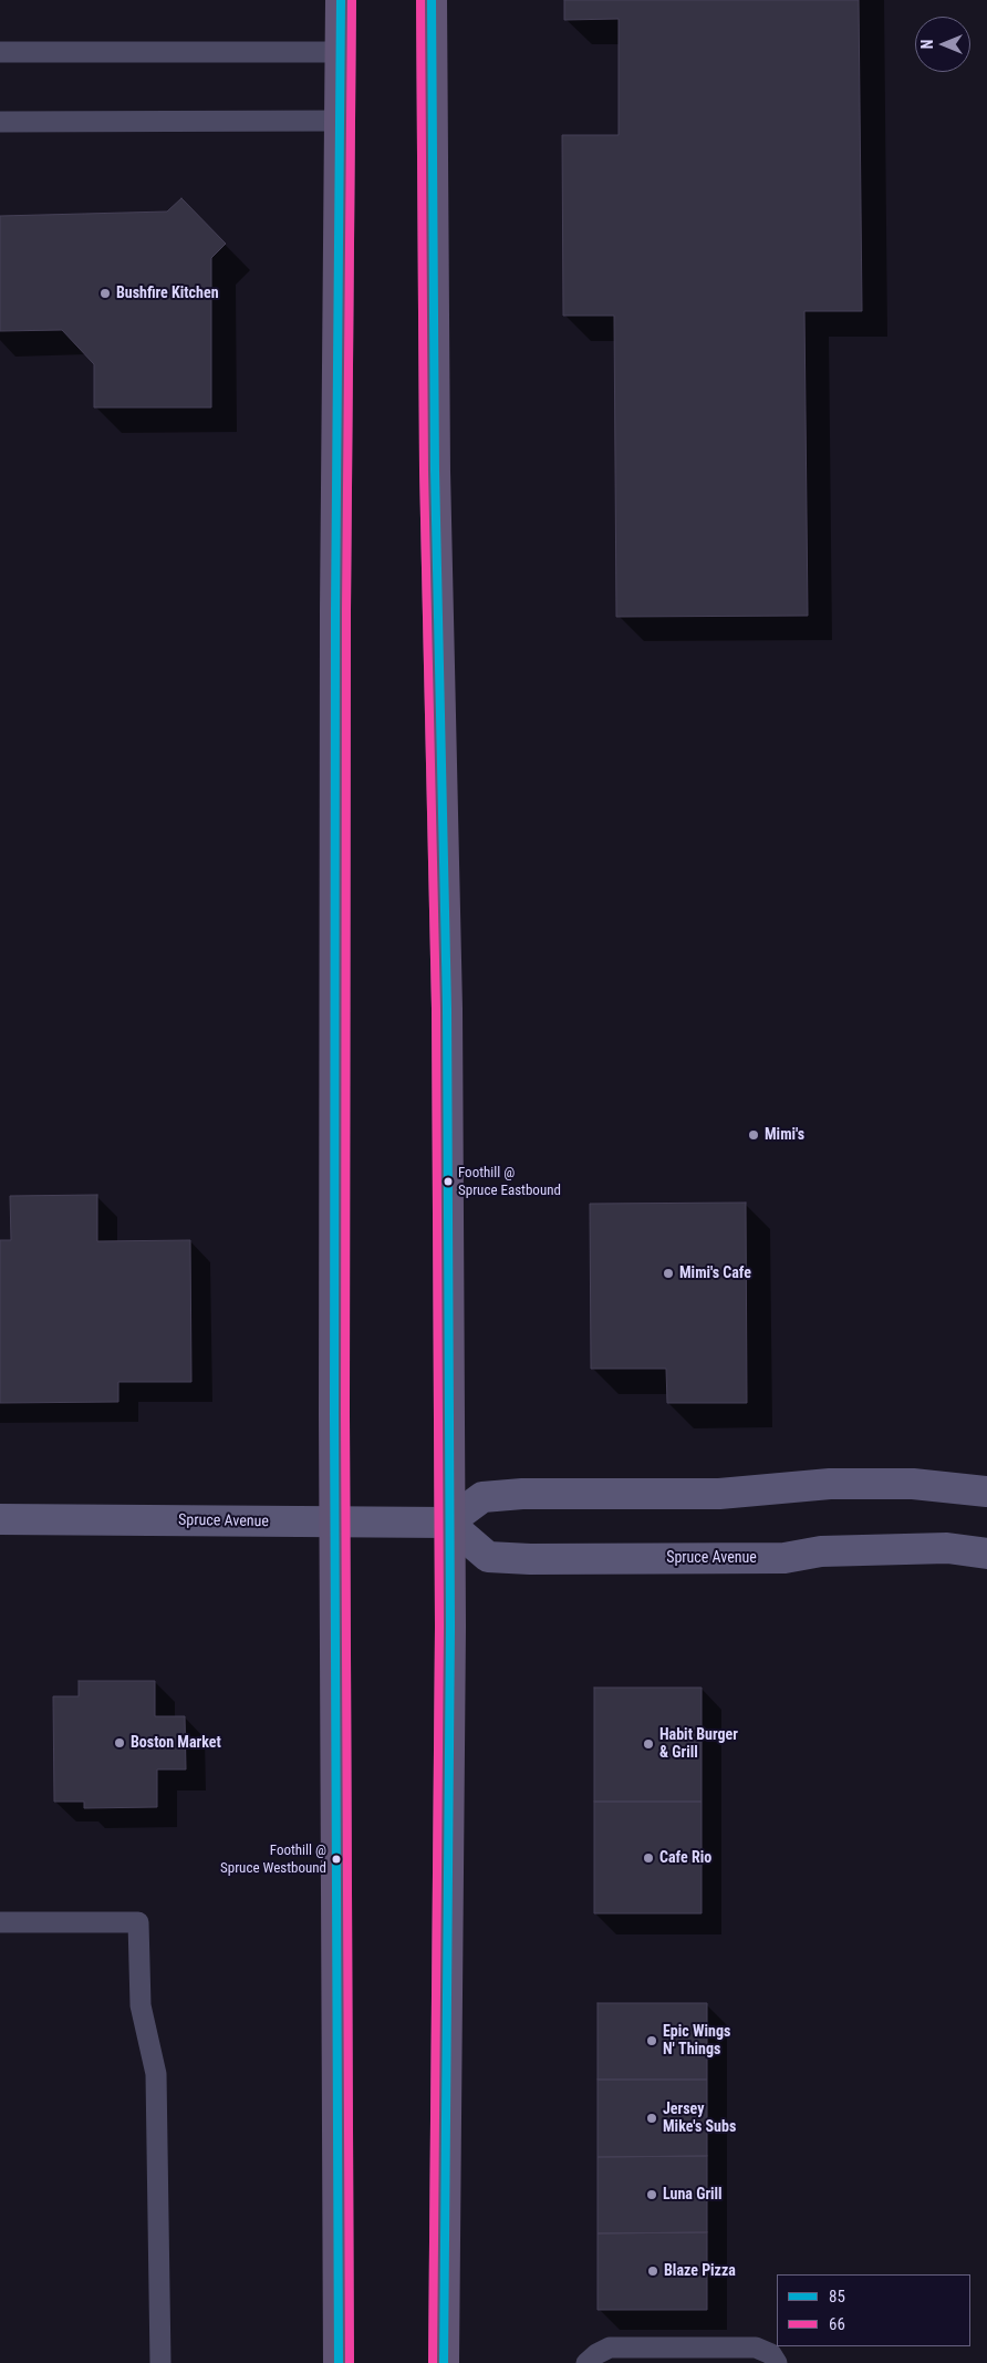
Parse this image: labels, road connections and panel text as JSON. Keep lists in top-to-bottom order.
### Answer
{
  "streets": {
    "street": ["Spruce Avenue"]
  },
  "places": [
    "Bushfire Kitchen",
    "Mimi's",
    "Foothill @ Spruce Eastbound",
    "Mimi's Cafe",
    "Boston Market",
    "Habit Burger & Grill",
    "Cafe Rio",
    "Foothill @ Spruce Westbound",
    "Epic Wings N' Things",
    "Jersey Mike's Subs",
    "Luna Grill",
    "Blaze Pizza"
  ],
  "lines": ["transit line 85", "transit line 66"],
  "legend": ["85", "66"],
  "north": "left"
}
